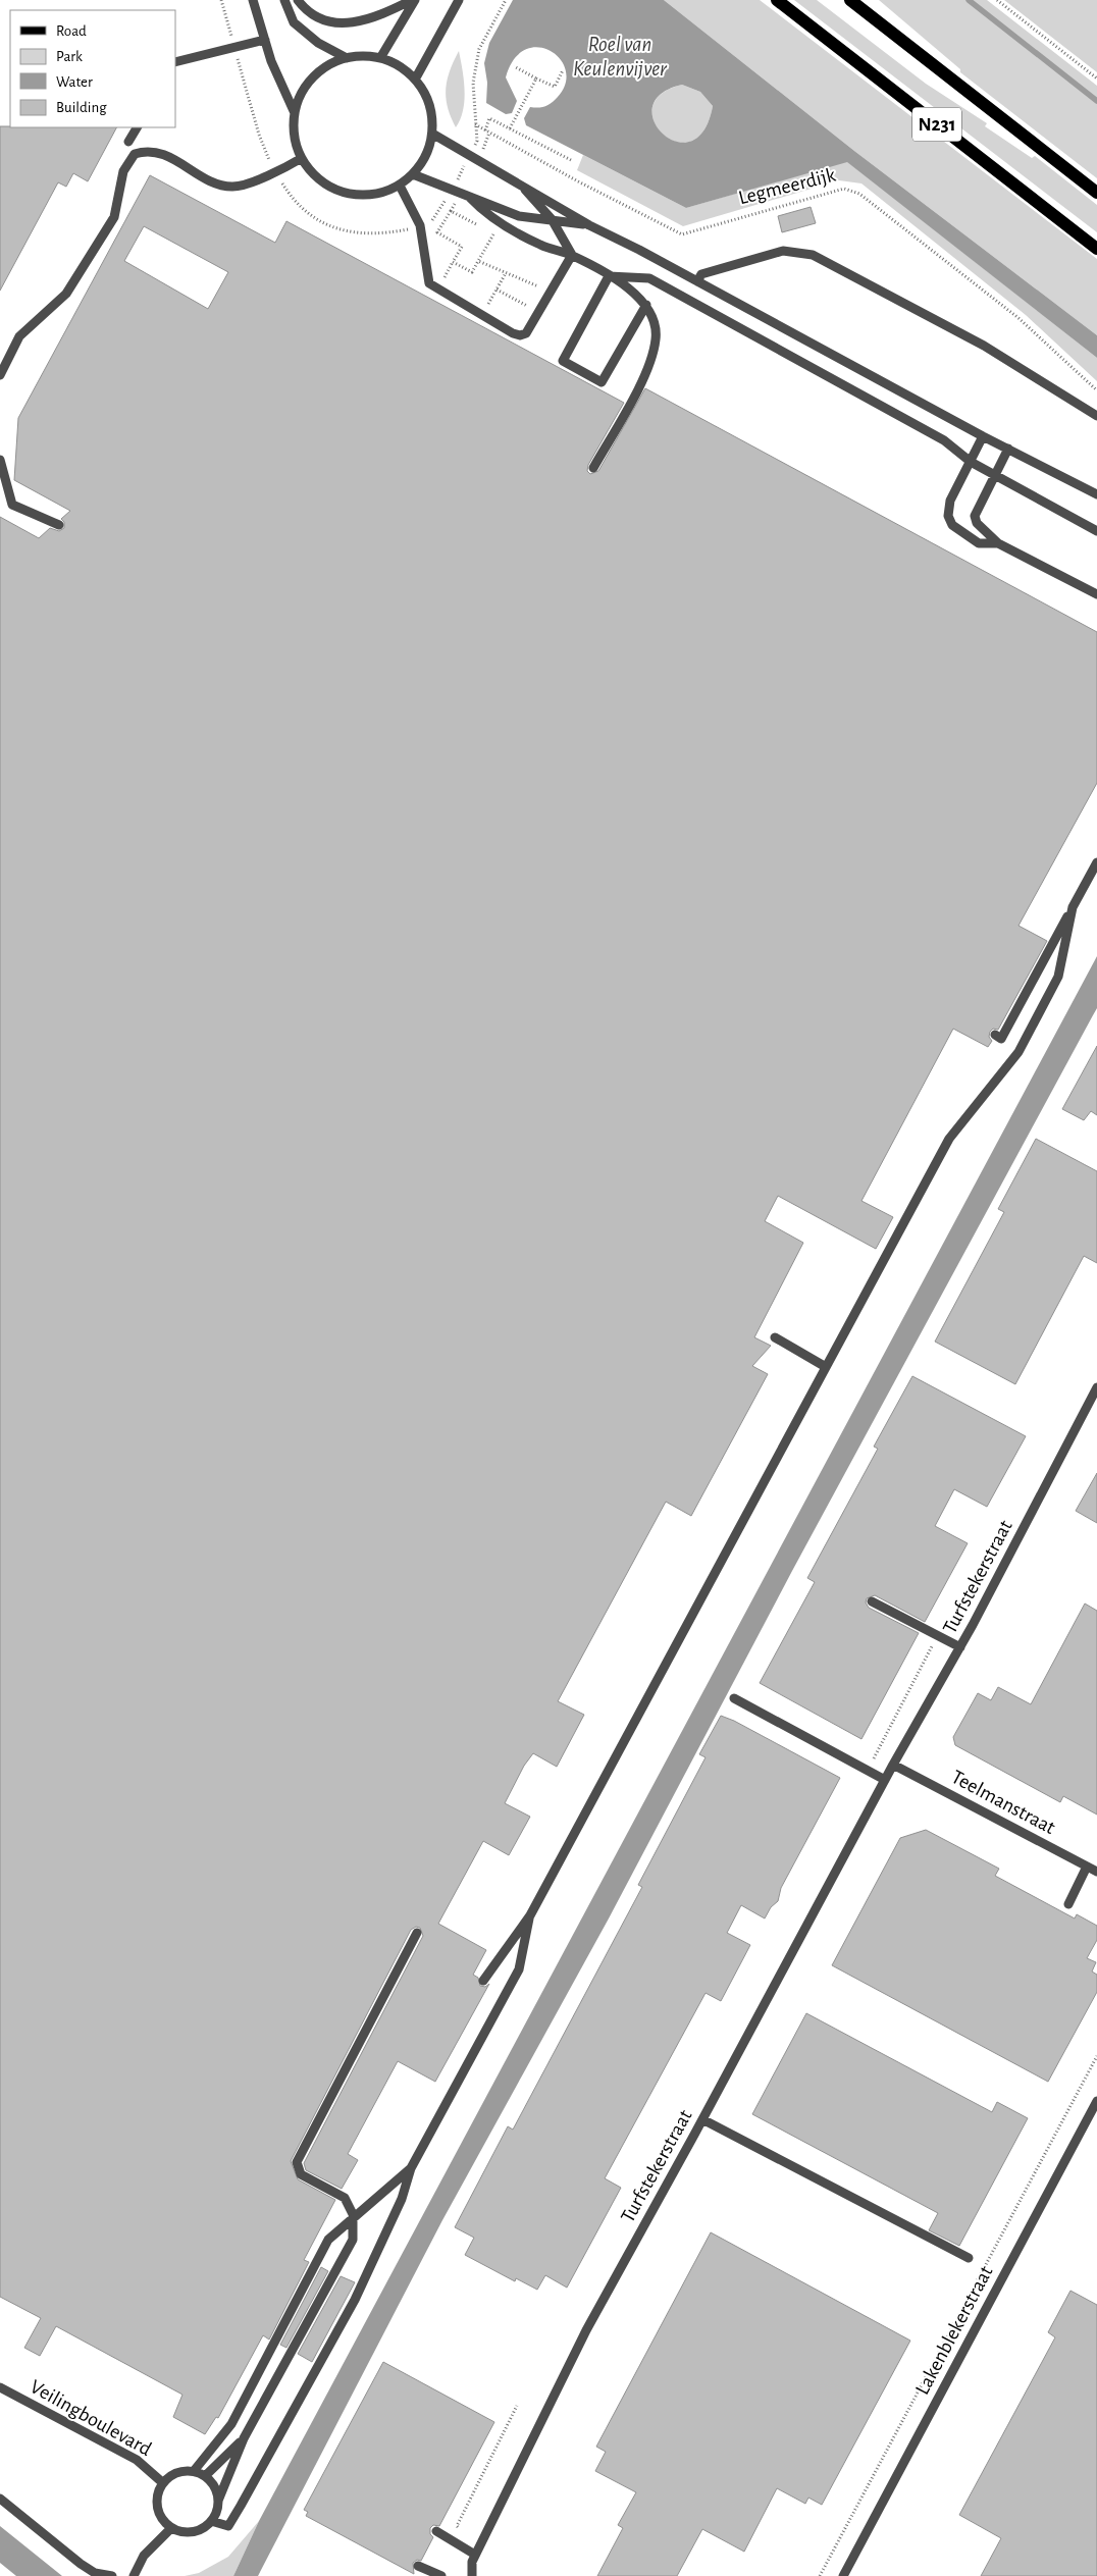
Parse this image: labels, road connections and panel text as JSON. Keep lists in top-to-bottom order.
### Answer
{
  "streets": {
    "main road": ["N231"],
    "street": [
      "Turfstekerstraat",
      "Teelmanstraat",
      "Lakenblekerstraat",
      "Veilingboulevard"
    ],
    "path": ["Legmeerdijk"]
  },
  "crossings": [
    ["Turfstekerstraat", "Teelmanstraat"]
  ],
  "water": ["Roel van Keulenvijver"],
  "legend": [
    "Road",
    "Park",
    "Water",
    "Building"
  ]
}
